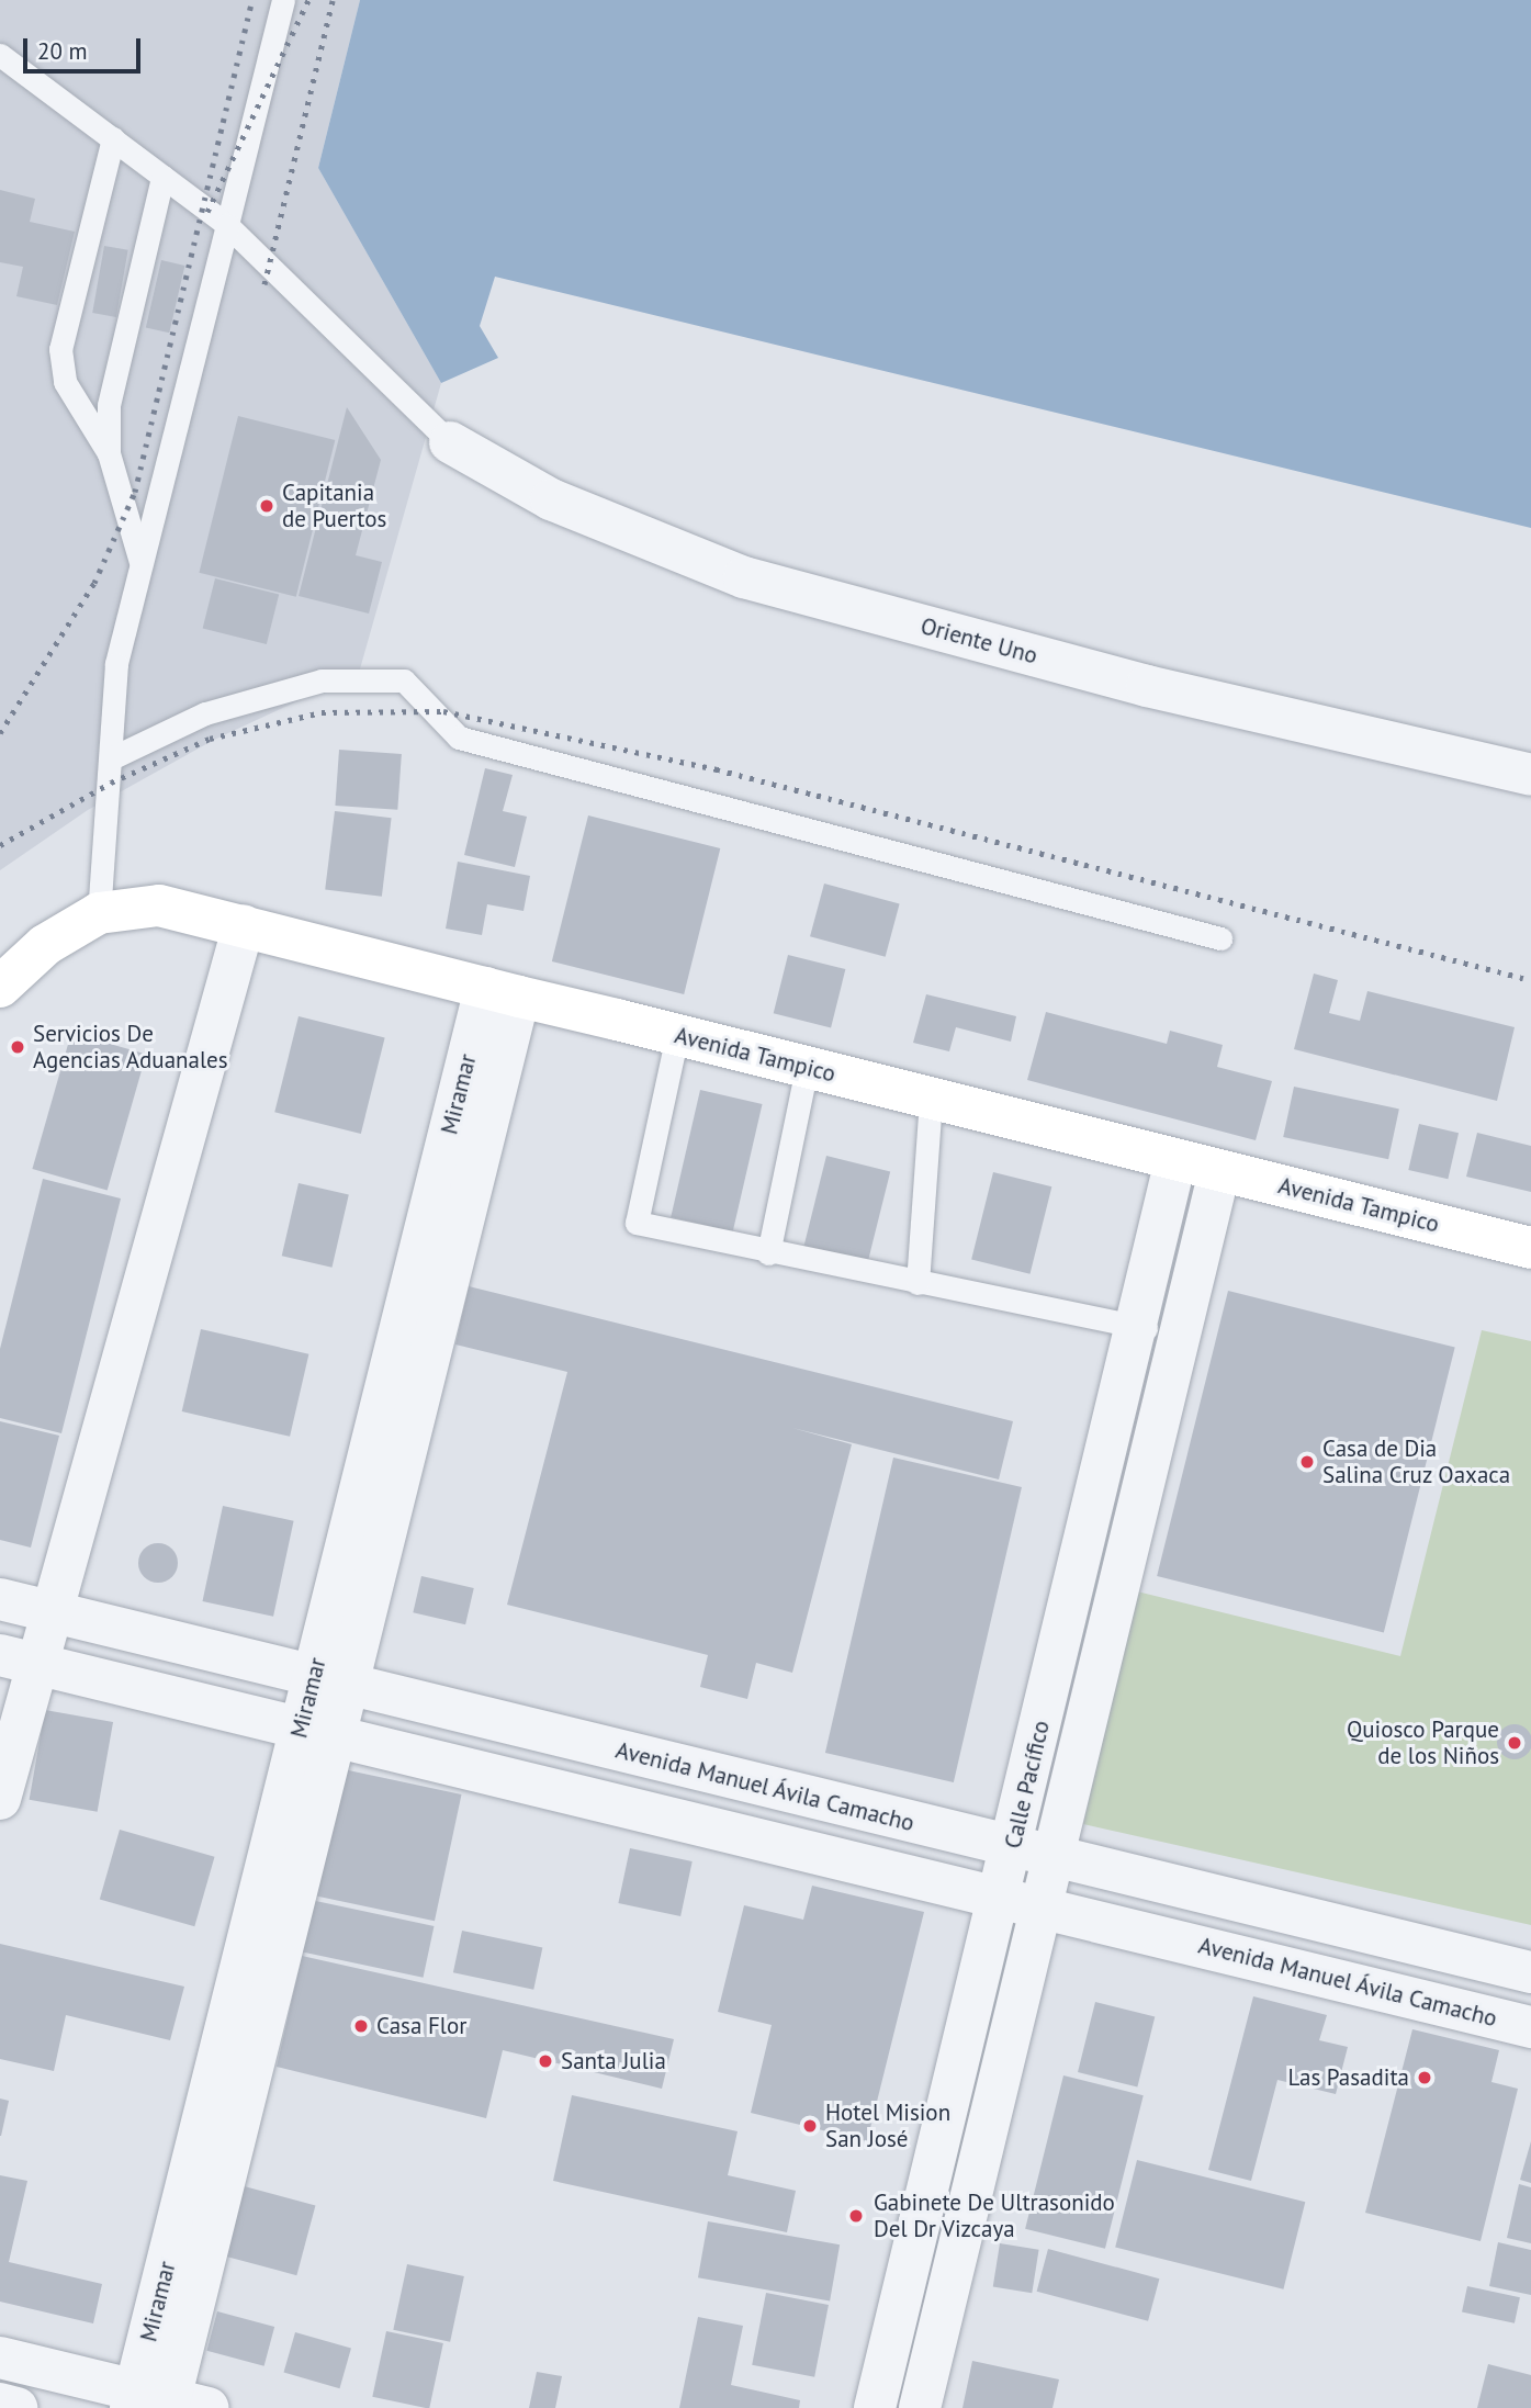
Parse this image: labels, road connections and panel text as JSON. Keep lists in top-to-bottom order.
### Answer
{
  "streets": {
    "main road": ["Avenida Tampico"],
    "street": [
      "Oriente Uno",
      "Miramar",
      "Calle Pacífico",
      "Avenida Manuel Ávila Camacho"
    ]
  },
  "crossings": [
    ["Avenida Tampico", "Miramar"],
    ["Avenida Tampico", "Calle Pacífico"],
    ["Miramar", "Avenida Manuel Ávila Camacho"],
    ["Calle Pacífico", "Avenida Manuel Ávila Camacho"]
  ],
  "places": [
    "Capitania de Puertos",
    "Servicios De Agencias Aduanales",
    "Casa de Dia Salina Cruz Oaxaca",
    "Quiosco Parque de los Niños",
    "Casa Flor",
    "Santa Julia",
    "Las Pasadita",
    "Hotel Mision San José",
    "Gabinete De Ultrasonido Del Dr Vizcaya"
  ],
  "scale_bar": "20 m"
}
